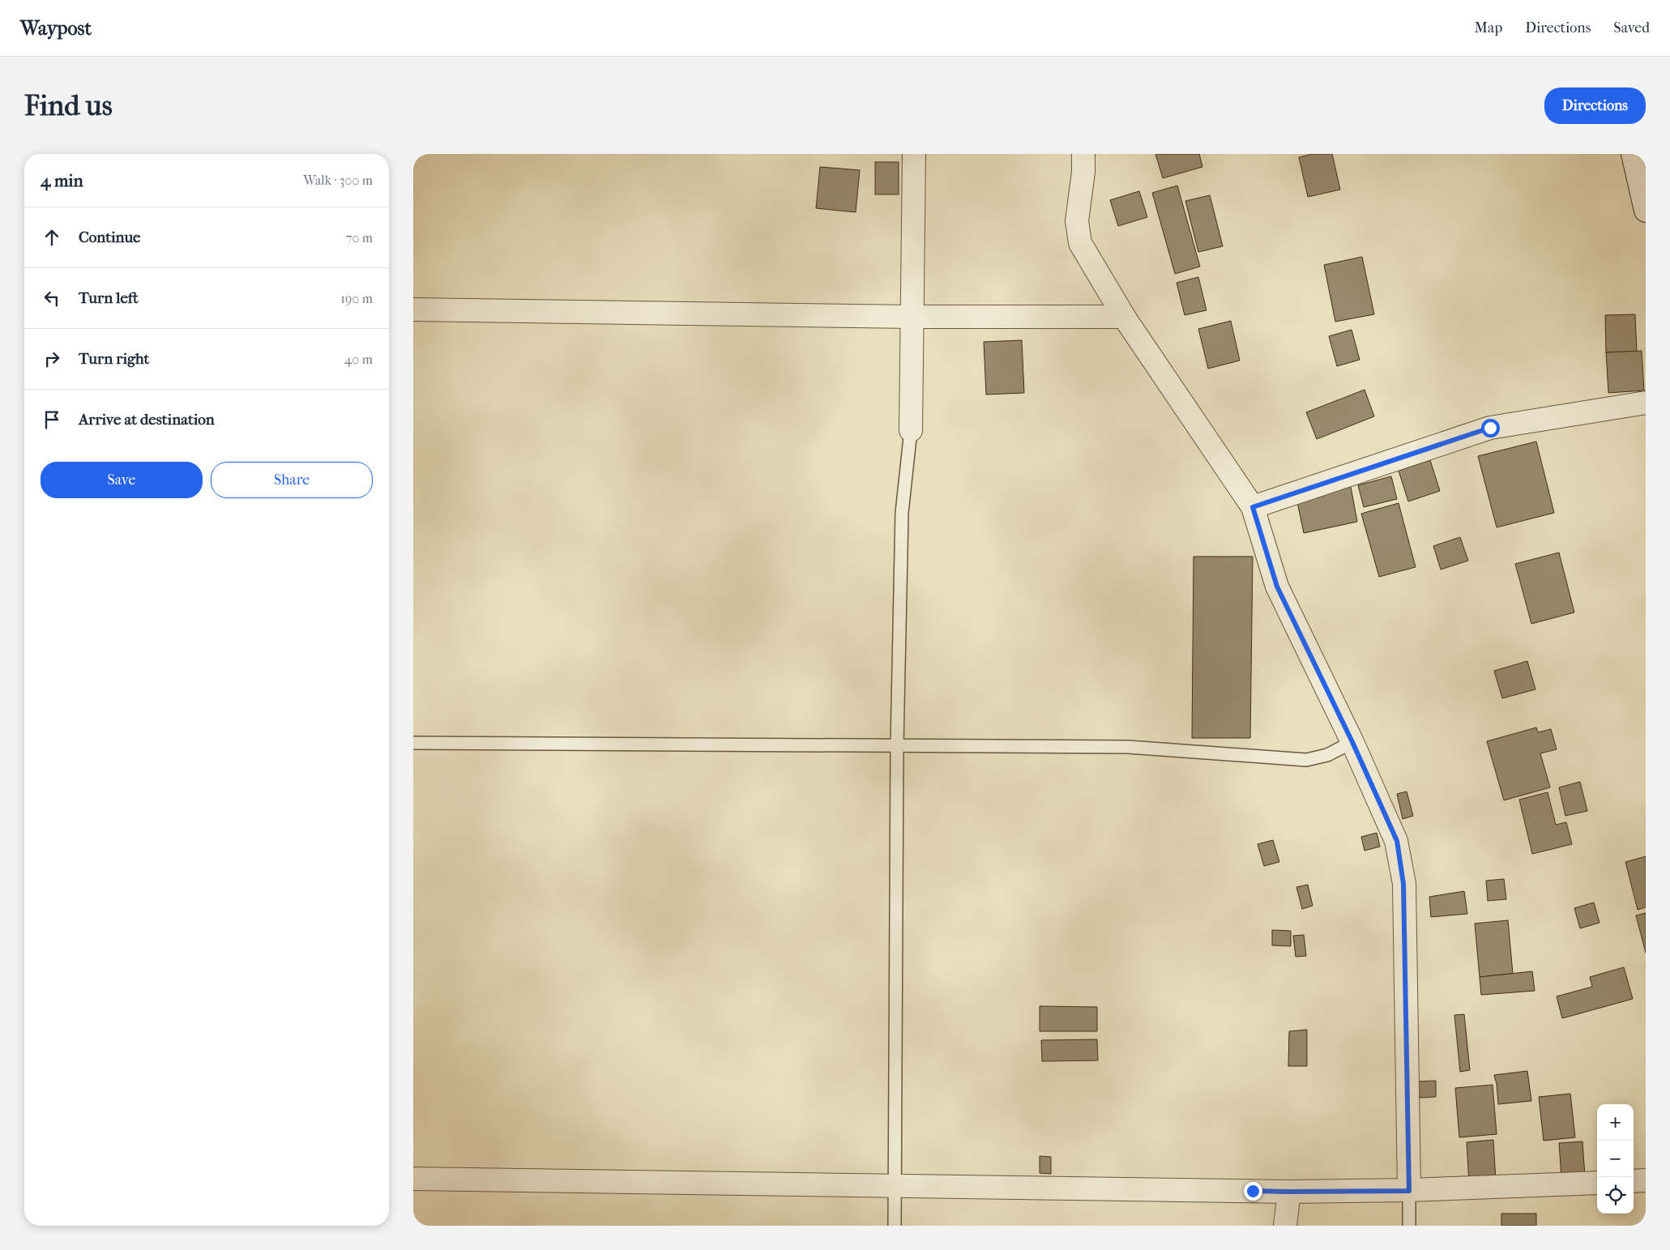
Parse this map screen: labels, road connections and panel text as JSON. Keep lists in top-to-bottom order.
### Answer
{
  "page": {
    "header": "Waypost",
    "nav": ["Map", "Directions", "Saved"],
    "buttons": [
      "Directions",
      ["Save", "Share"]
    ],
    "title": "Find us",
    "heading": ["4 min", "Walk · 300 m"],
    "list": [
      ["Continue", "70 m"],
      ["Turn left", "190 m"],
      ["Turn right", "40 m"],
      "Arrive at destination"
    ],
    "map_buttons": ["+", "−"]
  }
}
